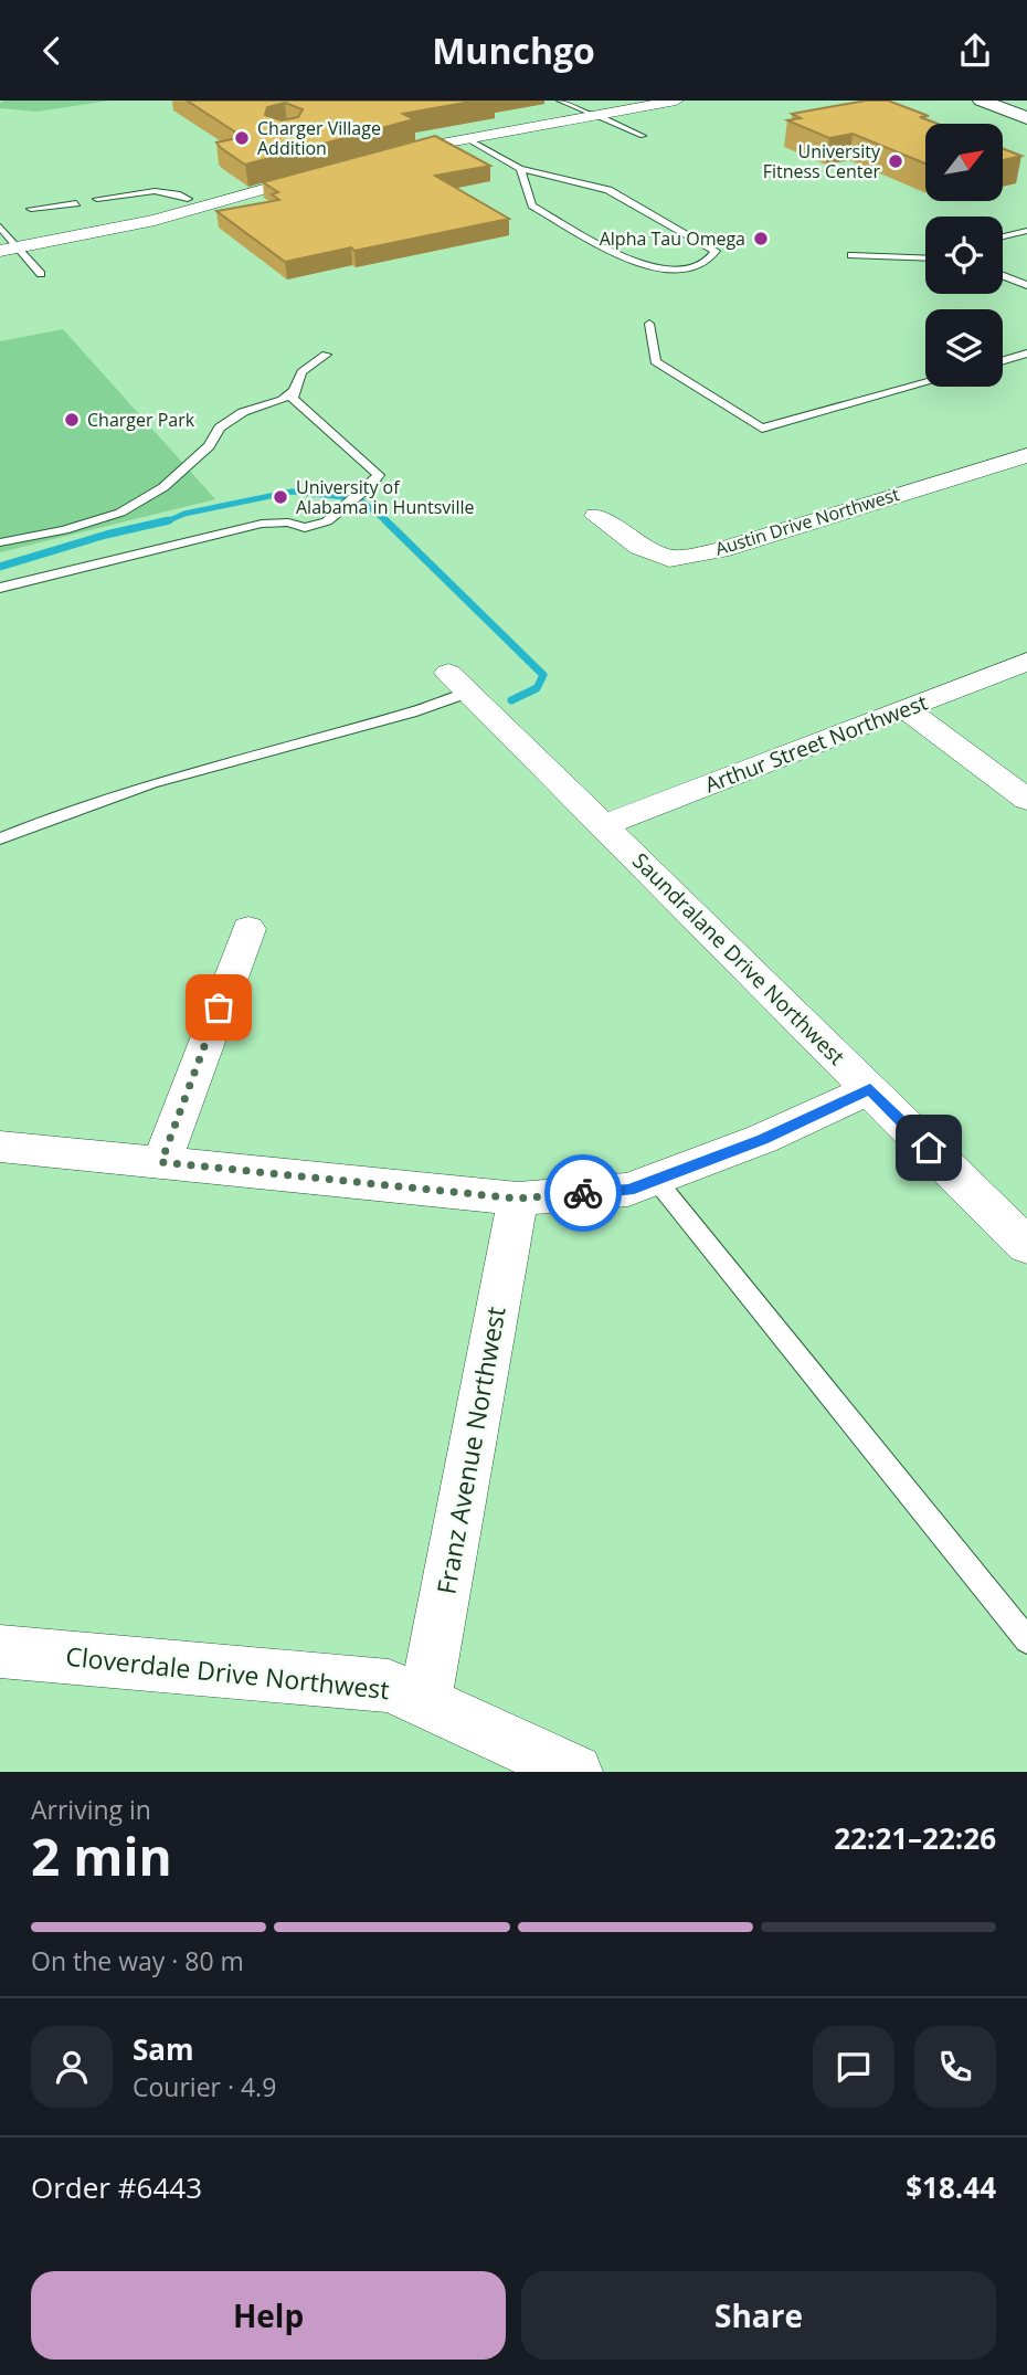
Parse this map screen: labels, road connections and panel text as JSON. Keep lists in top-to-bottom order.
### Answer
{
  "streets": {
    "street": [
      "Austin Drive Northwest",
      "Arthur Street Northwest",
      "Saundralane Drive Northwest",
      "Franz Avenue Northwest",
      "Cloverdale Drive Northwest"
    ]
  },
  "crossings": [
    ["Arthur Street Northwest", "Saundralane Drive Northwest"],
    ["Franz Avenue Northwest", "Cloverdale Drive Northwest"]
  ],
  "places": [
    "Charger Village Addition",
    "University Fitness Center",
    "Alpha Tau Omega",
    "Charger Park",
    "University of Alabama in Huntsville"
  ],
  "north": "top right",
  "page": {
    "header": "Munchgo",
    "heading": ["2 min", "Arriving in", "22:21–22:26"],
    "panel": [
      "Sam",
      "Courier · 4.9",
      "Order #6443",
      "$18.44"
    ],
    "bar": "On the way · 80 m",
    "buttons": ["Help", "Share"]
  }
}
